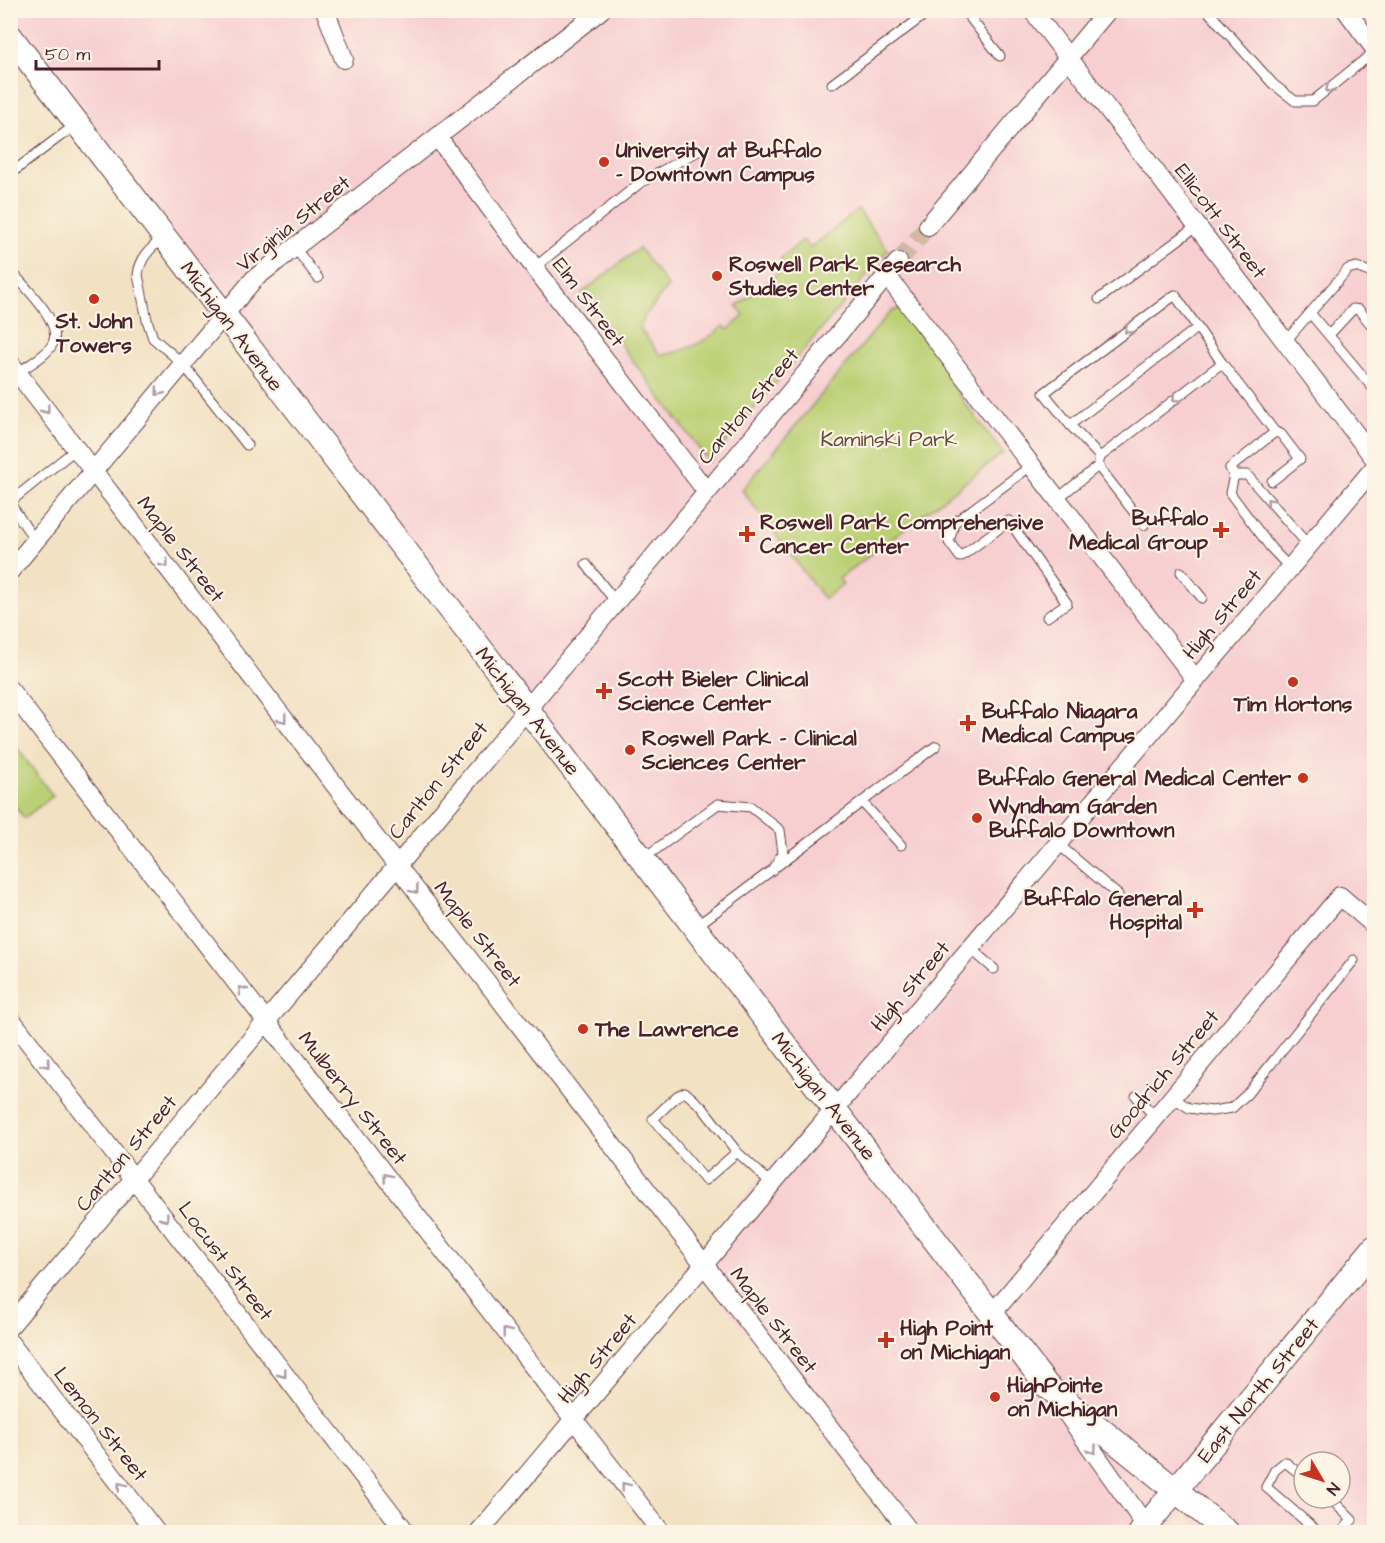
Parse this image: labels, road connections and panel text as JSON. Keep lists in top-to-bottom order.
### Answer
{
  "streets": {
    "street": [
      "Ellicott Street",
      "Virginia Street",
      "Elm Street",
      "Michigan Avenue",
      "Carlton Street",
      "Maple Street",
      "High Street",
      "Goodrich Street",
      "Mulberry Street",
      "Locust Street",
      "East North Street",
      "Lemon Street"
    ]
  },
  "crossings": [
    ["Virginia Street", "Elm Street"],
    ["Virginia Street", "Michigan Avenue"],
    ["Virginia Street", "Maple Street"],
    ["Elm Street", "Carlton Street"],
    ["Michigan Avenue", "Carlton Street"],
    ["Michigan Avenue", "High Street"],
    ["Michigan Avenue", "Goodrich Street"],
    ["Michigan Avenue", "East North Street"],
    ["Carlton Street", "Maple Street"],
    ["Carlton Street", "Mulberry Street"],
    ["Carlton Street", "Locust Street"],
    ["Maple Street", "High Street"],
    ["High Street", "Mulberry Street"]
  ],
  "one_way": [
    "Maple Street",
    "Mulberry Street",
    "Locust Street",
    "Lemon Street"
  ],
  "parks": ["Kaminski Park"],
  "places": {
    "other": [
      "University at Buffalo - Downtown Campus",
      "Roswell Park Research Studies Center",
      "St. John Towers",
      "Tim Hortons",
      "Roswell Park – Clinical Sciences Center",
      "Buffalo General Medical Center",
      "Wyndham Garden Buffalo Downtown",
      "The Lawrence",
      "HighPointe on Michigan"
    ],
    "health": [
      "Buffalo Medical Group",
      "Roswell Park Comprehensive Cancer Center",
      "Scott Bieler Clinical Science Center",
      "Buffalo Niagara Medical Campus",
      "Buffalo General Hospital",
      "High Point on Michigan"
    ]
  },
  "scale_bar": "50 m",
  "north": "bottom right"
}
